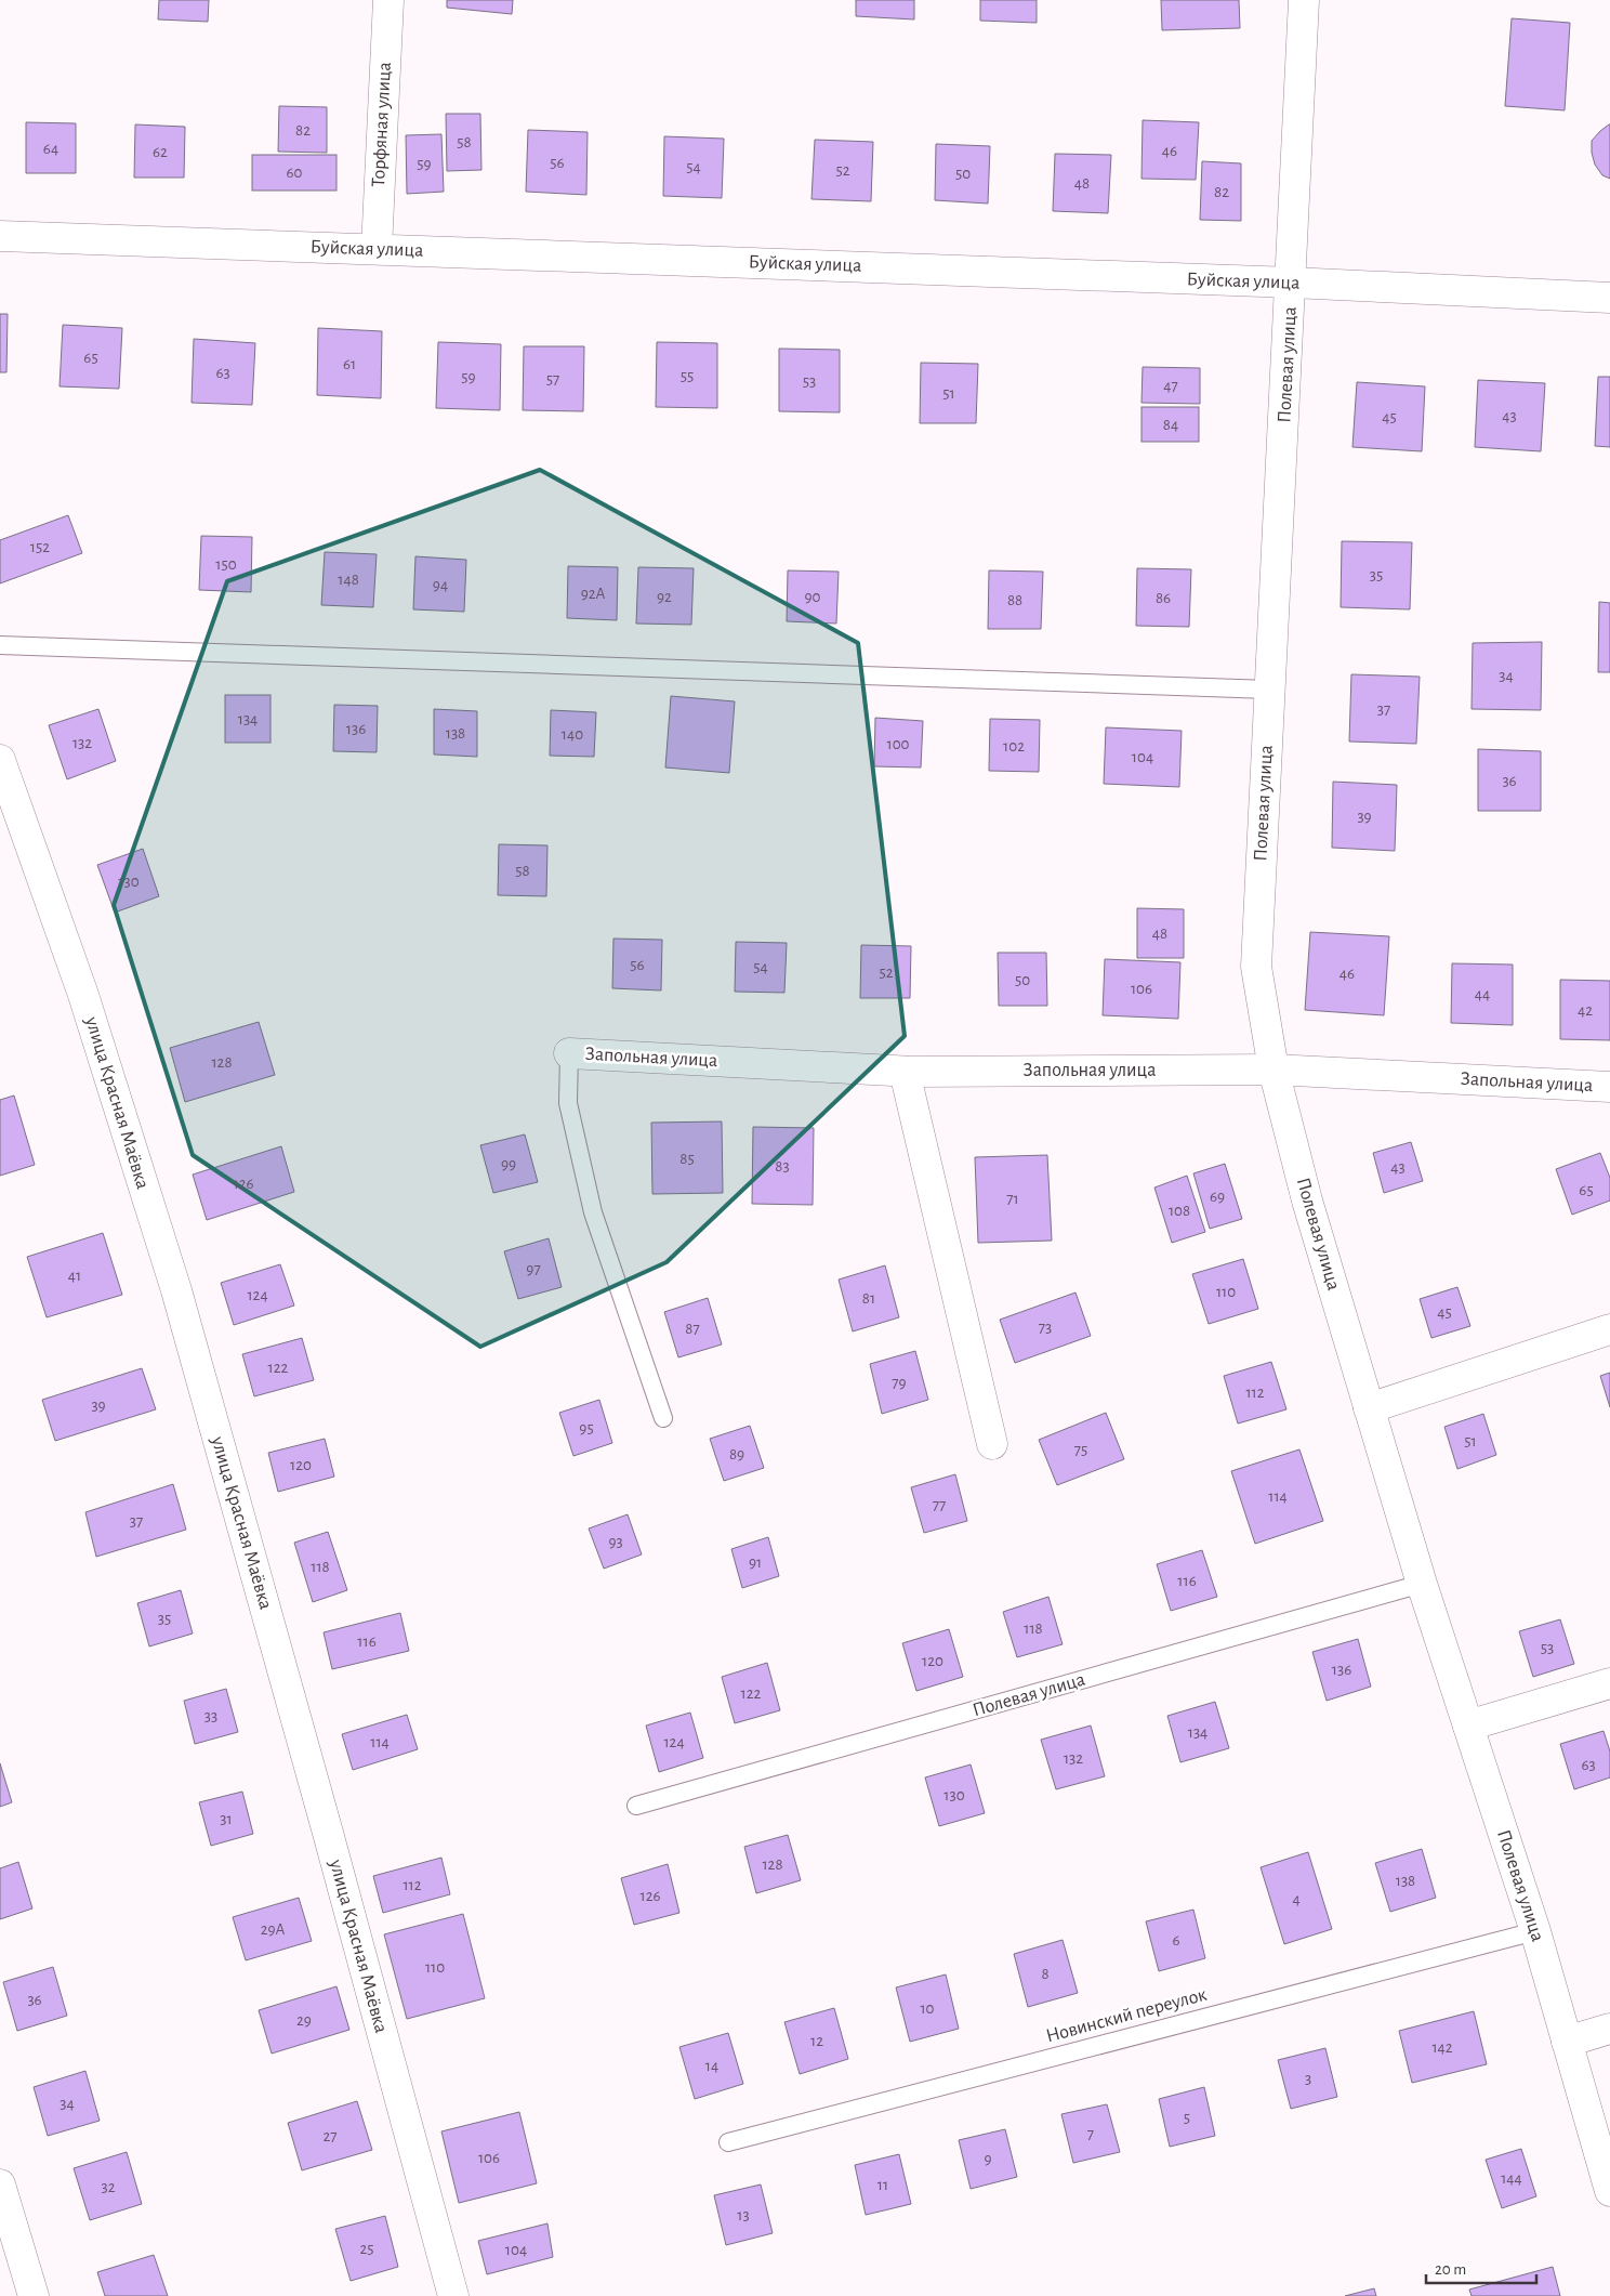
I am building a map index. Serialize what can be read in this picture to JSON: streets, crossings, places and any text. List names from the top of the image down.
{
  "streets": {
    "street": [
      "Торфяная улица",
      "Буйская улица",
      "Полевая улица",
      "Запольная улица",
      "улица Красная Маёвка"
    ],
    "lane": ["Новинский переулок"]
  },
  "crossings": [
    ["Торфяная улица", "Буйская улица"],
    ["Буйская улица", "Полевая улица"],
    ["Полевая улица", "Запольная улица"],
    ["Полевая улица", "Новинский переулок"]
  ],
  "house_numbers": [
    "82",
    "58",
    "64",
    "46",
    "62",
    "56",
    "59",
    "54",
    "52",
    "60",
    "50",
    "48",
    "82",
    "65",
    "61",
    "63",
    "55",
    "59",
    "57",
    "53",
    "47",
    "51",
    "43",
    "45",
    "84",
    "152",
    "150",
    "35",
    "148",
    "94",
    "92А",
    "92",
    "90",
    "86",
    "88",
    "34",
    "37",
    "134",
    "136",
    "138",
    "140",
    "132",
    "100",
    "102",
    "104",
    "36",
    "39",
    "58",
    "130",
    "48",
    "56",
    "54",
    "52",
    "46",
    "50",
    "106",
    "44",
    "42",
    "128",
    "85",
    "99",
    "83",
    "43",
    "126",
    "65",
    "69",
    "71",
    "108",
    "97",
    "41",
    "110",
    "124",
    "81",
    "45",
    "73",
    "87",
    "122",
    "79",
    "112",
    "39",
    "95",
    "51",
    "75",
    "89",
    "120",
    "114",
    "77",
    "37",
    "93",
    "91",
    "118",
    "116",
    "35",
    "118",
    "116",
    "53",
    "120",
    "136",
    "122",
    "33",
    "134",
    "114",
    "124",
    "132",
    "63",
    "130",
    "31",
    "128",
    "138",
    "112",
    "126",
    "4",
    "29А",
    "6",
    "110",
    "8",
    "36",
    "10",
    "29",
    "12",
    "142",
    "14",
    "3",
    "34",
    "5",
    "7",
    "27",
    "106",
    "9",
    "144",
    "11",
    "32",
    "13",
    "25",
    "104"
  ],
  "scale_bar": "20 m"
}
